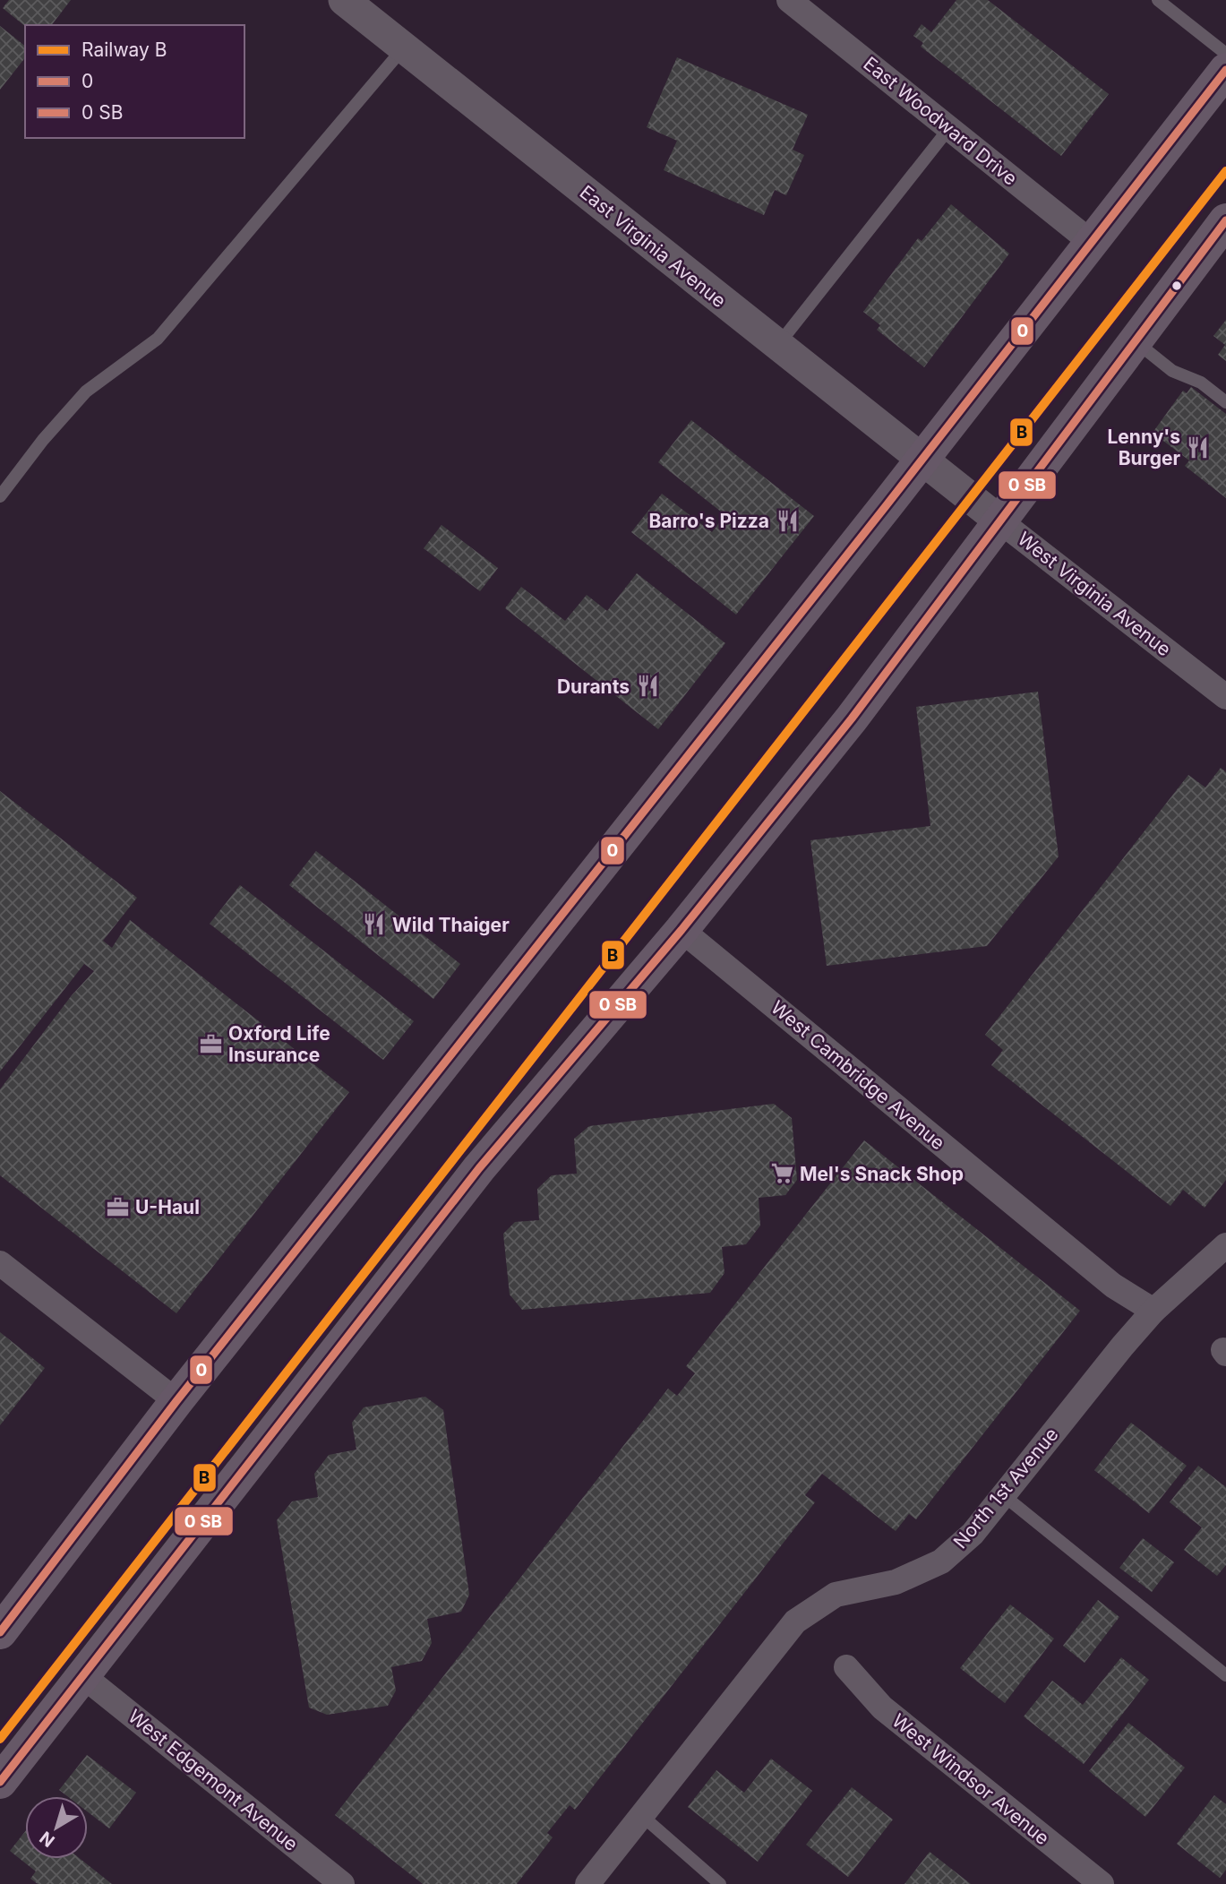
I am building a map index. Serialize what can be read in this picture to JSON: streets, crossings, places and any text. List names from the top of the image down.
{
  "streets": {
    "street": [
      "East Woodward Drive",
      "East Virginia Avenue",
      "West Virginia Avenue",
      "West Cambridge Avenue",
      "North 1st Avenue",
      "West Windsor Avenue",
      "West Edgemont Avenue"
    ]
  },
  "crossings": [
    ["East Virginia Avenue", "West Virginia Avenue"],
    ["West Cambridge Avenue", "North 1st Avenue"]
  ],
  "places": {
    "restaurant": [
      "Lenny's Burger",
      "Barro's Pizza",
      "Durants",
      "Wild Thaiger"
    ],
    "office": ["Oxford Life Insurance", "U-Haul"],
    "supermarket": ["Mel's Snack Shop"]
  },
  "lines": ["transit line 0", "rail line B"],
  "legend": ["Railway B", "0", "0 SB"],
  "north": "bottom left"
}
